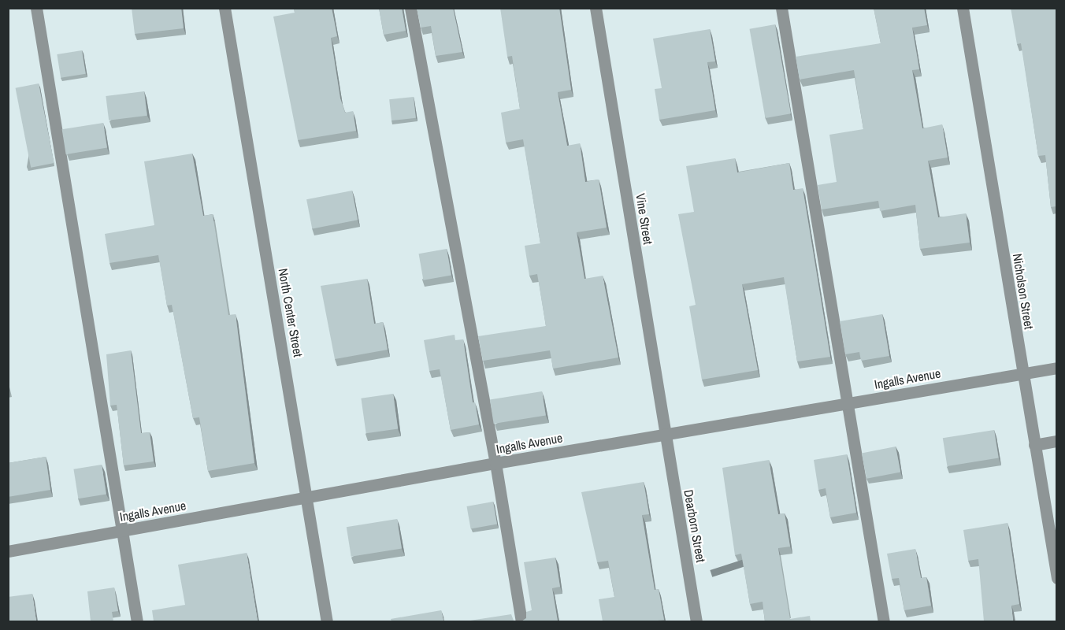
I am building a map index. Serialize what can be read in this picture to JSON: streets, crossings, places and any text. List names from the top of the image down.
{
  "streets": {
    "street": [
      "Vine Street",
      "Nicholson Street",
      "North Center Street",
      "Ingalls Avenue",
      "Dearborn Street"
    ]
  },
  "crossings": [
    ["Vine Street", "Ingalls Avenue"],
    ["Vine Street", "Dearborn Street"],
    ["Nicholson Street", "Ingalls Avenue"],
    ["North Center Street", "Ingalls Avenue"],
    ["Ingalls Avenue", "Dearborn Street"]
  ]
}
